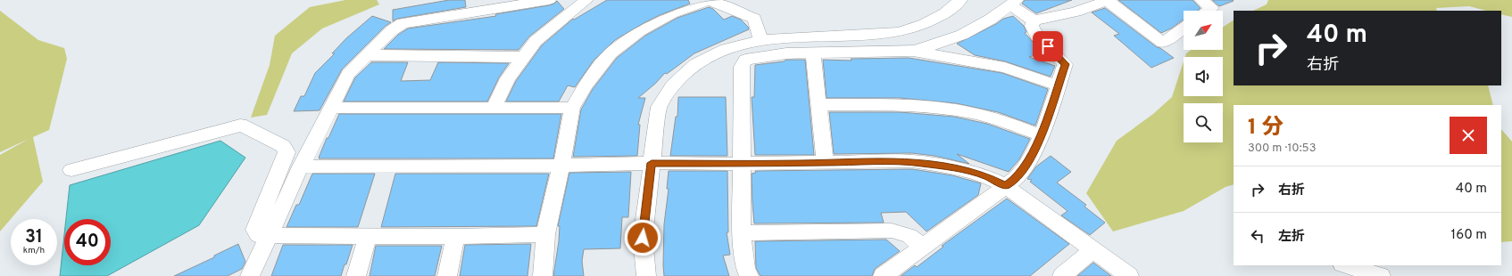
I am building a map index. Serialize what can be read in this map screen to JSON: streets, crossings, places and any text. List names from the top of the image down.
{
  "north": "top right",
  "page": {
    "turn": ["40 m", "右折"],
    "heading": ["1 分", "300 m · 10:53"],
    "list": [
      {
        "name": "右折",
        "value": "40 m"
      },
      {
        "name": "左折",
        "value": "160 m"
      }
    ],
    "speed": "31 km/h",
    "limit": "40"
  }
}
